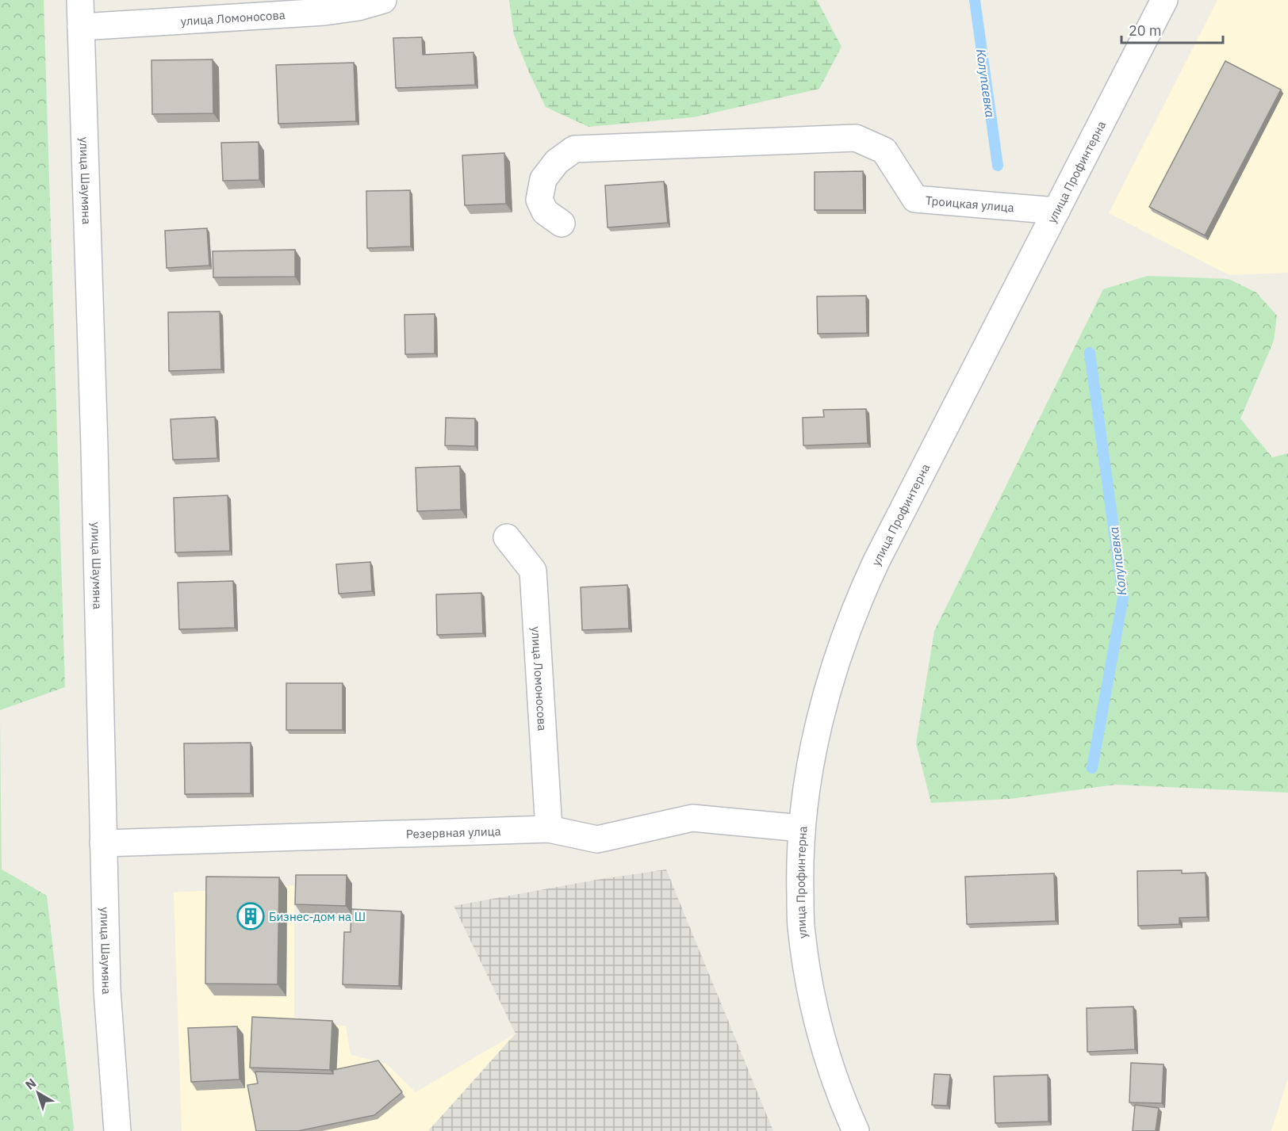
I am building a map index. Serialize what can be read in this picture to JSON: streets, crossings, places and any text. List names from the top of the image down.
{
  "streets": {
    "street": [
      "улица Ломоносова",
      "улица Профинтерна",
      "улица Шаумяна",
      "Троицкая улица",
      "Резервная улица"
    ]
  },
  "crossings": [
    ["улица Ломоносова", "улица Шаумяна"],
    ["улица Ломоносова", "Резервная улица"],
    ["улица Профинтерна", "Троицкая улица"],
    ["улица Профинтерна", "Резервная улица"],
    ["улица Шаумяна", "Резервная улица"]
  ],
  "water": ["Колупаевка"],
  "places": {
    "building": ["Бизнес-дом на Ш"]
  },
  "scale_bar": "20 m",
  "north": "top left"
}
